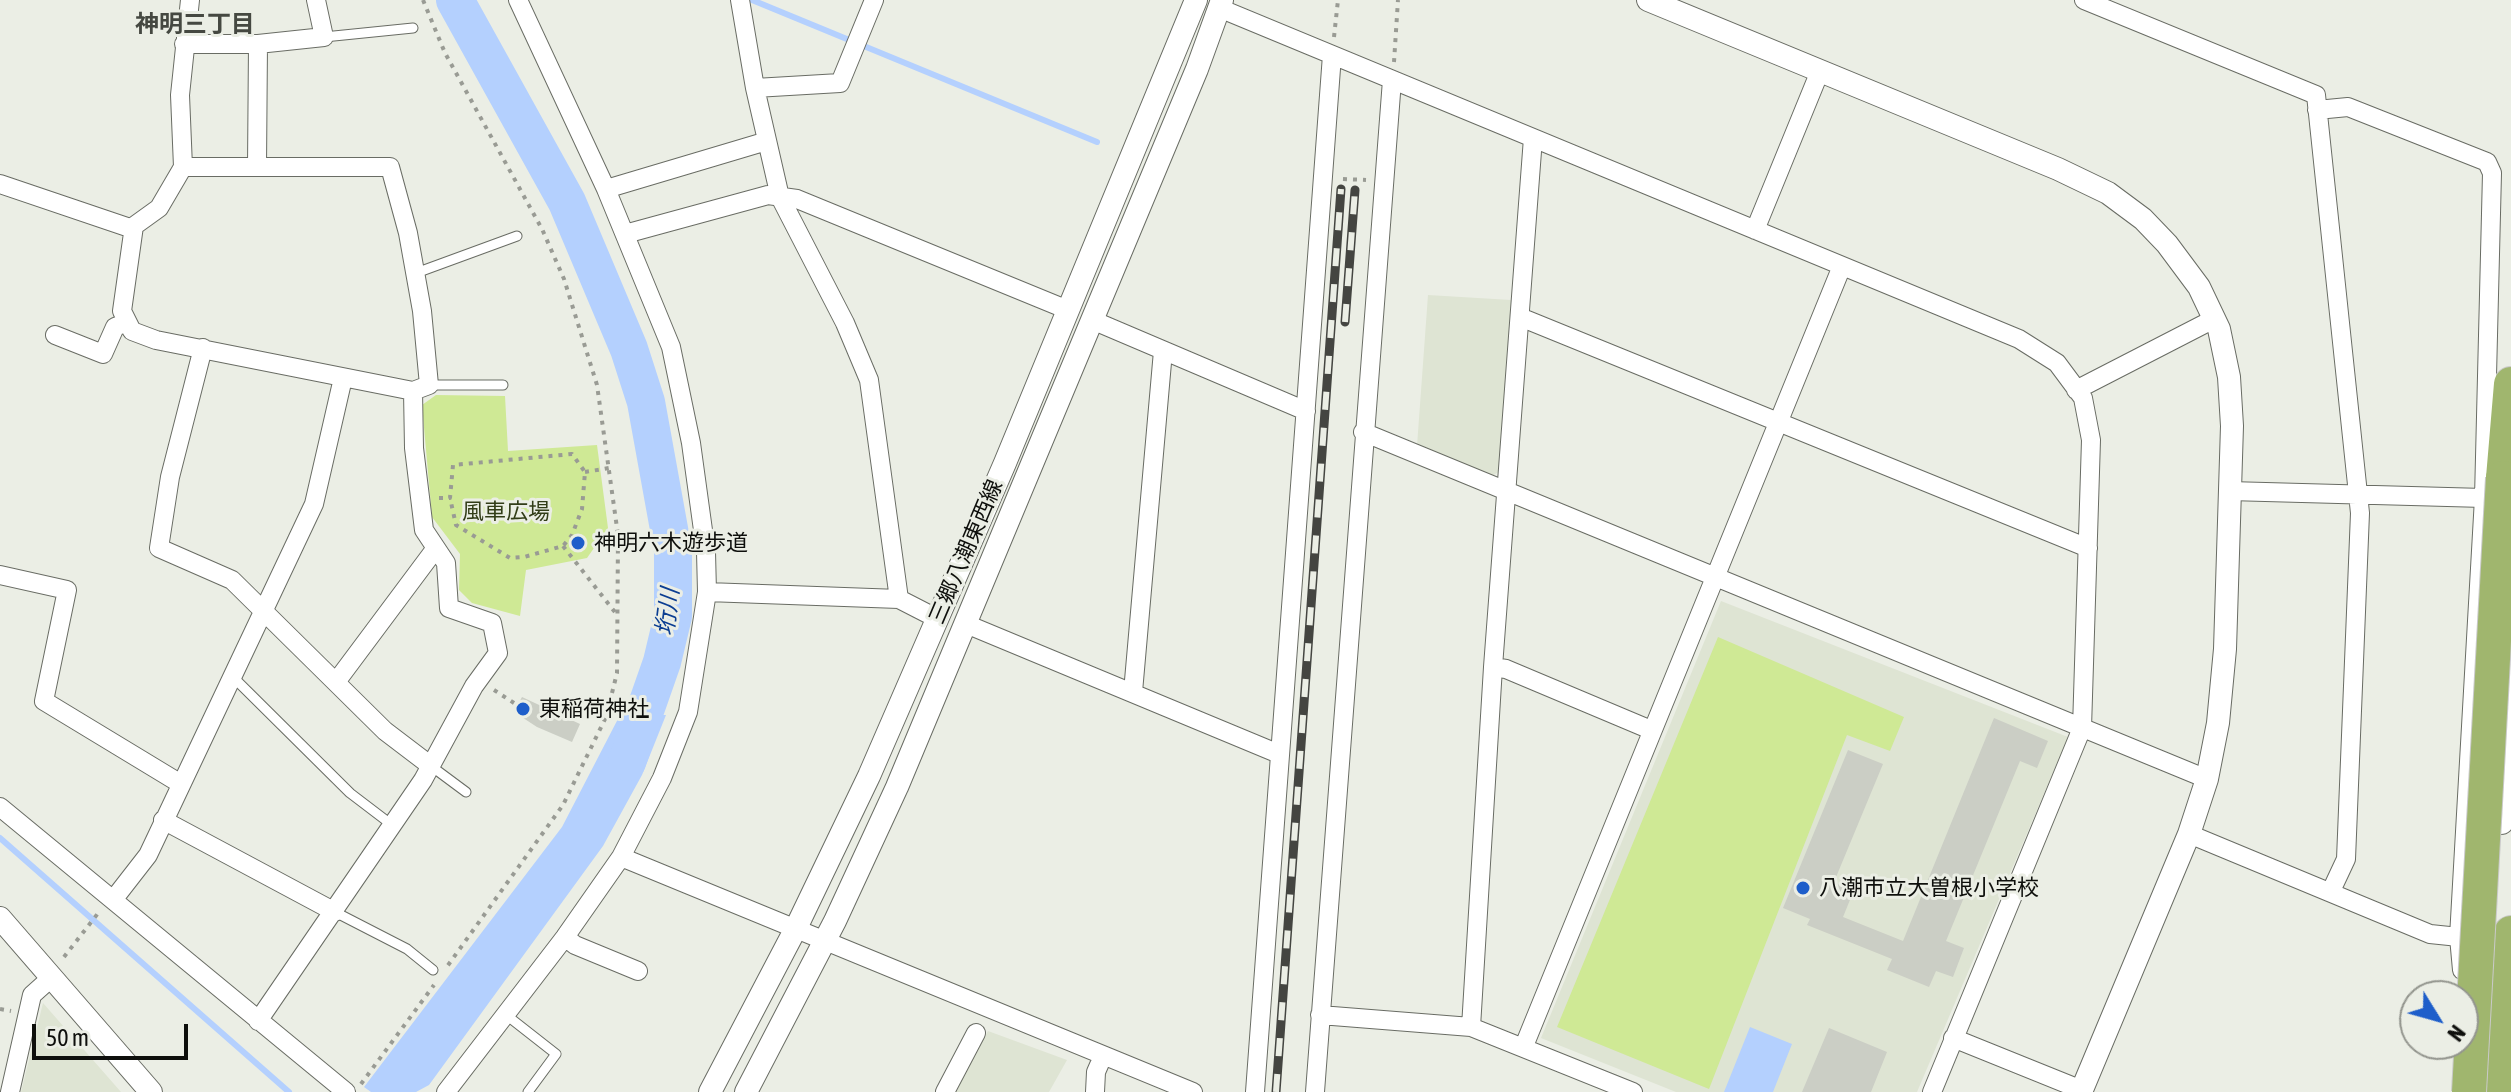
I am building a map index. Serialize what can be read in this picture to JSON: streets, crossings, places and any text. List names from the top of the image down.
{
  "streets": {
    "street": ["三郷八潮東西線"]
  },
  "districts": ["神明三丁目"],
  "water": ["垳川"],
  "parks": ["風車広場"],
  "places": ["神明六木遊歩道", "東稲荷神社", "八潮市立大曽根小学校"],
  "scale_bar": "50 m",
  "north": "bottom right"
}
